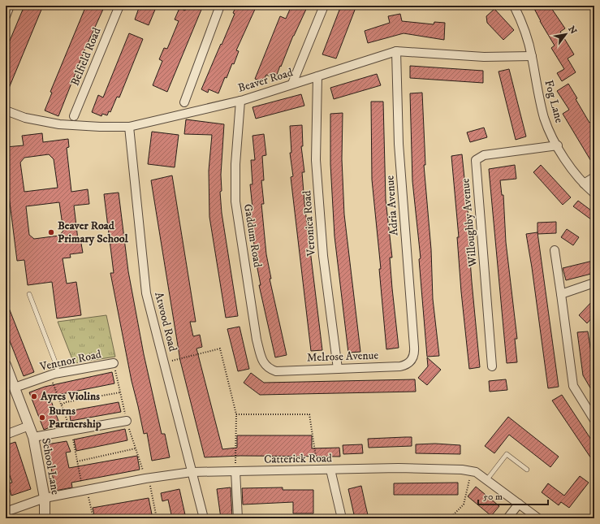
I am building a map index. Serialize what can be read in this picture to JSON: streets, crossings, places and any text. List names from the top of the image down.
{
  "streets": {
    "street": [
      "Belfield Road",
      "Beaver Road",
      "Fog Lane",
      "Adria Avenue",
      "Willoughby Avenue",
      "Veronica Road",
      "Gaddum Road",
      "Atwood Road",
      "Melrose Avenue",
      "Ventnor Road",
      "Catterick Road",
      "School Lane"
    ]
  },
  "crossings": [
    ["Beaver Road", "Fog Lane"],
    ["Beaver Road", "Adria Avenue"],
    ["Beaver Road", "Veronica Road"],
    ["Beaver Road", "Gaddum Road"],
    ["Beaver Road", "Atwood Road"],
    ["Fog Lane", "Willoughby Avenue"],
    ["Adria Avenue", "Melrose Avenue"],
    ["Veronica Road", "Melrose Avenue"],
    ["Gaddum Road", "Melrose Avenue"],
    ["Atwood Road", "Catterick Road"],
    ["Ventnor Road", "School Lane"],
    ["Catterick Road", "School Lane"]
  ],
  "places": ["Beaver Road Primary School", "Ayres Violins", "Burns Partnership"],
  "scale_bar": "50 m",
  "north": "top right"
}
